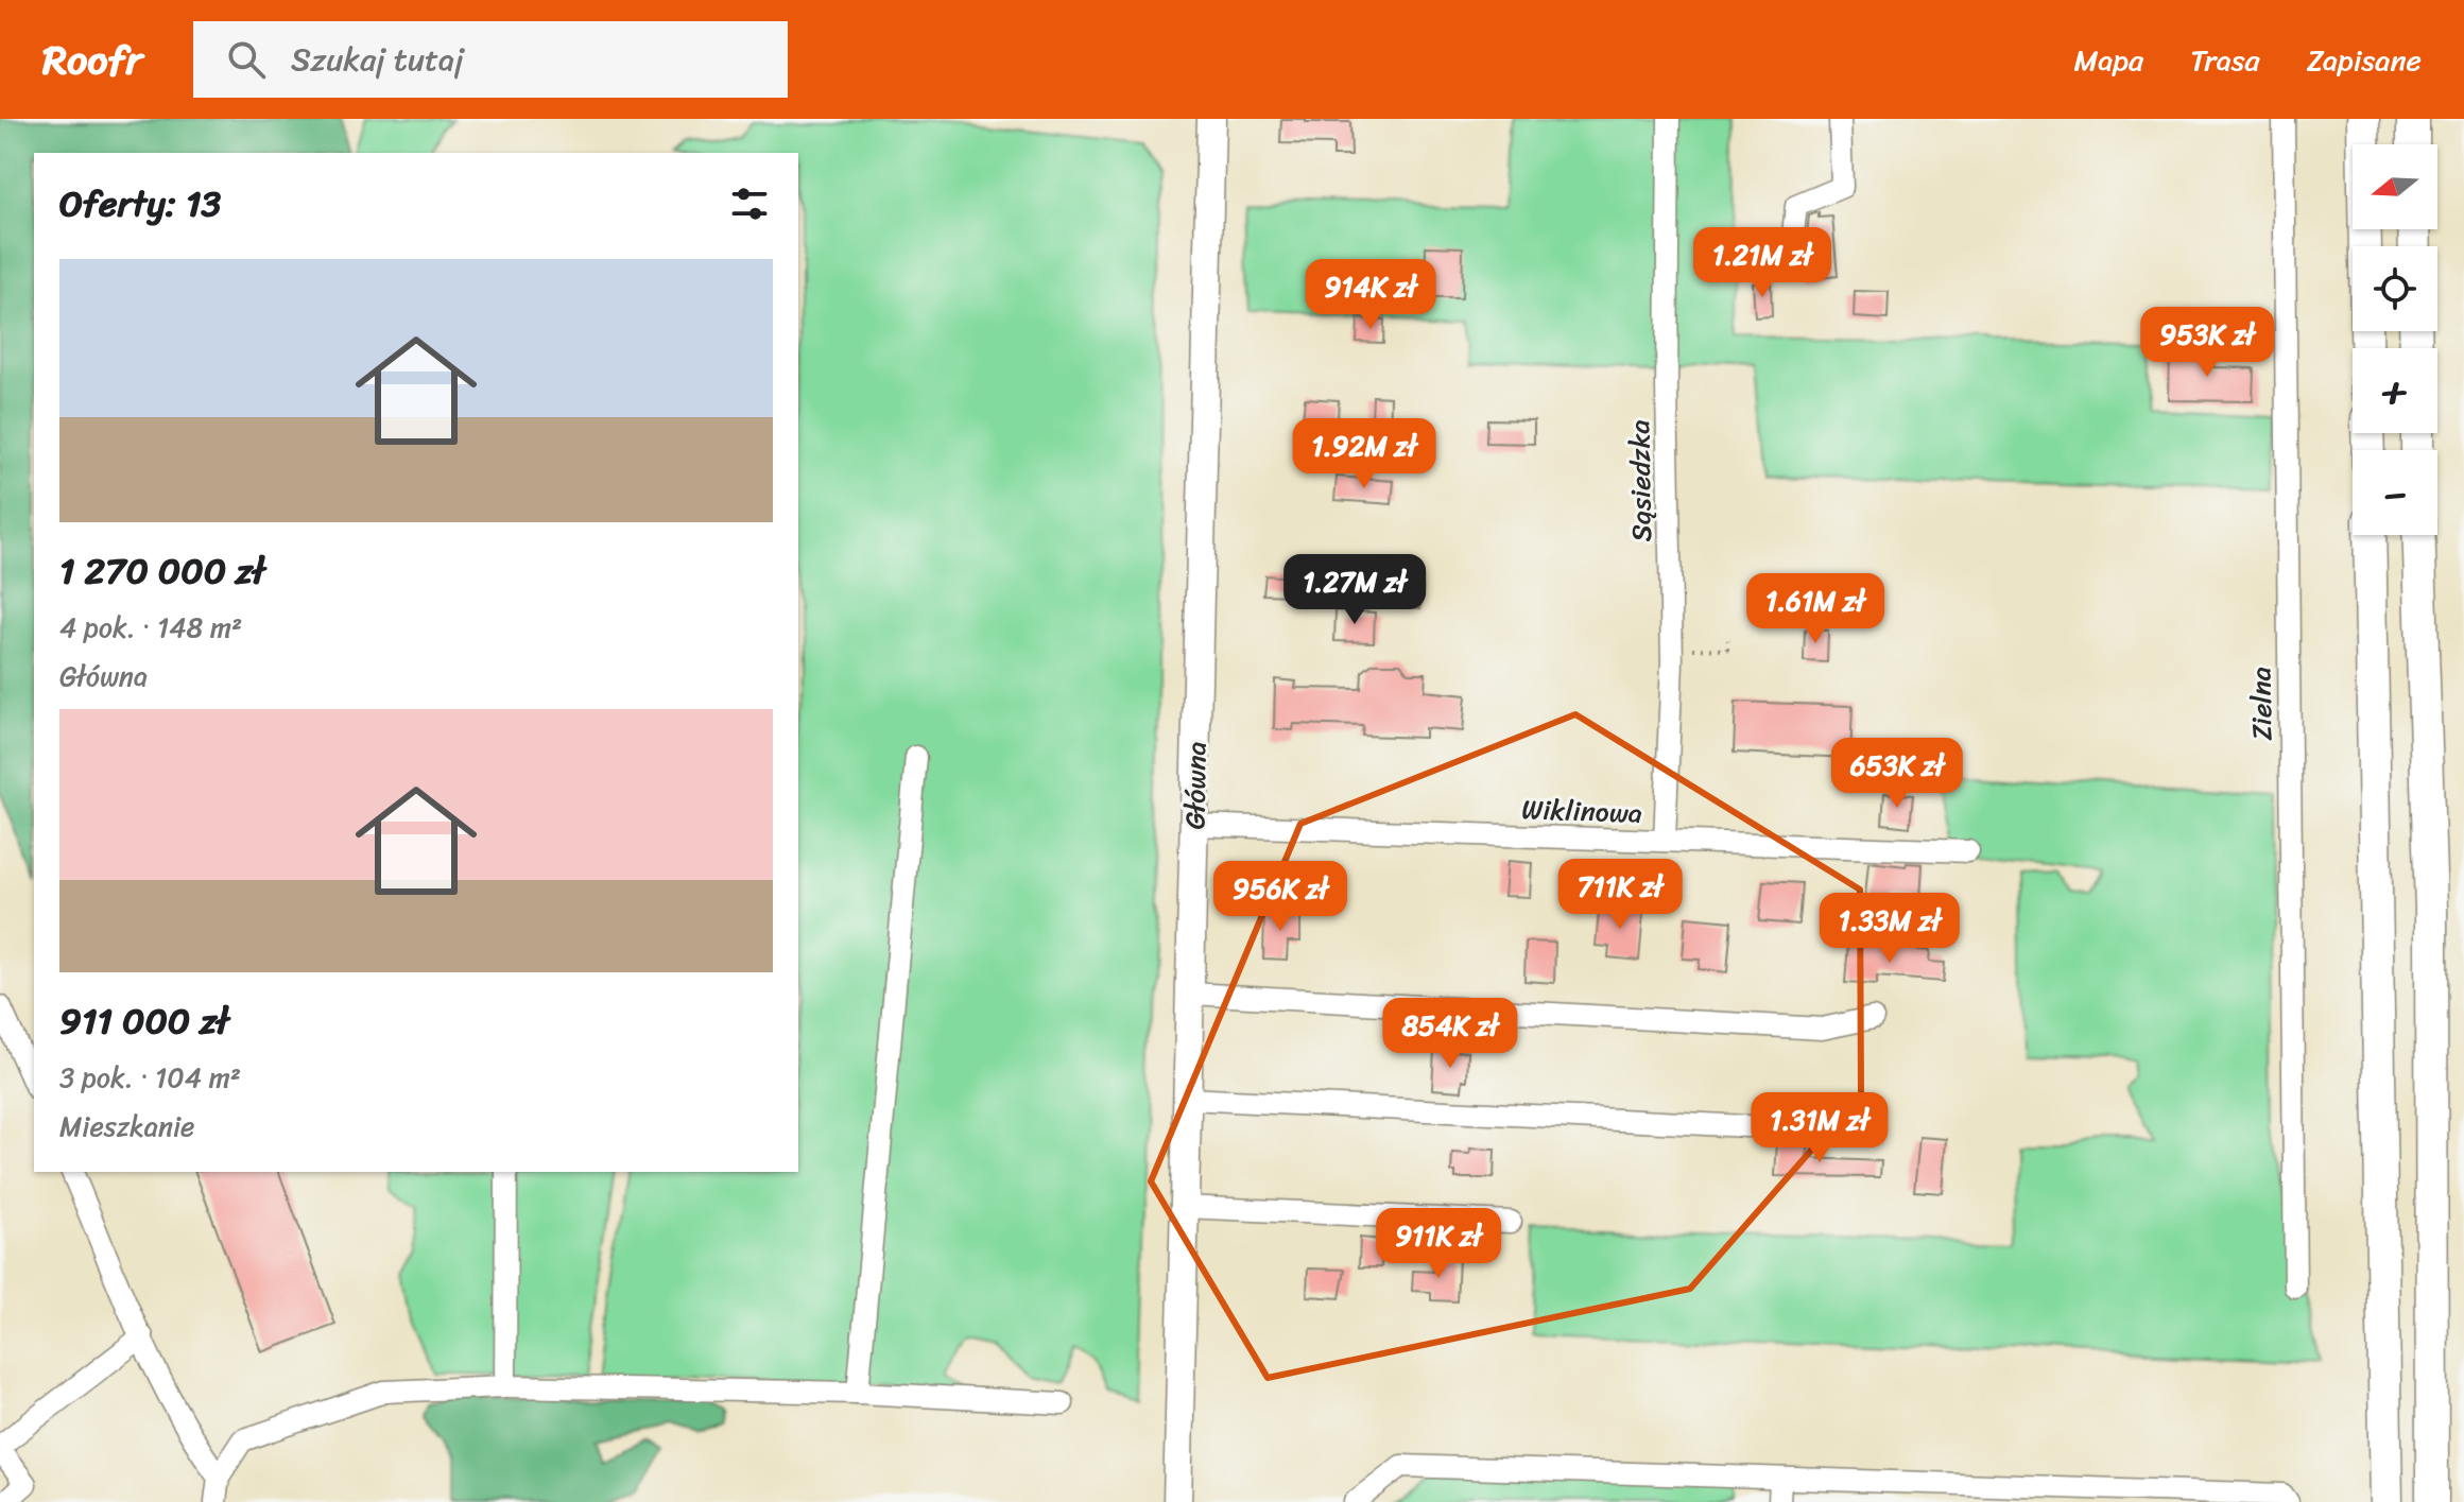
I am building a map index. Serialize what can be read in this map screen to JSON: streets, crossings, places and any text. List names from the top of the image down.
{
  "streets": {
    "main road": ["Główna"],
    "street": ["Sąsiedzka", "Zielna", "Wiklinowa"]
  },
  "crossings": [
    ["Sąsiedzka", "Wiklinowa"],
    ["Główna", "Wiklinowa"]
  ],
  "north": "left",
  "page": {
    "header": "Roofr",
    "search": "Szukaj tutaj",
    "nav": ["Mapa", "Trasa", "Zapisane"],
    "map_buttons": ["+", "−"],
    "heading": "Oferty: 13",
    "price": [
      "1.21M zł",
      "914K zł",
      "953K zł",
      "1.92M zł",
      "1.27M zł",
      "1.61M zł",
      "653K zł",
      "711K zł",
      "956K zł",
      "1.33M zł",
      "854K zł",
      "1.31M zł",
      "911K zł"
    ],
    "list": [
      {
        "name": "1 270 000 zł",
        "note": "4 pok. · 148 m² · Główna"
      },
      {
        "name": "911 000 zł",
        "note": "3 pok. · 104 m² · Mieszkanie"
      }
    ]
  }
}
